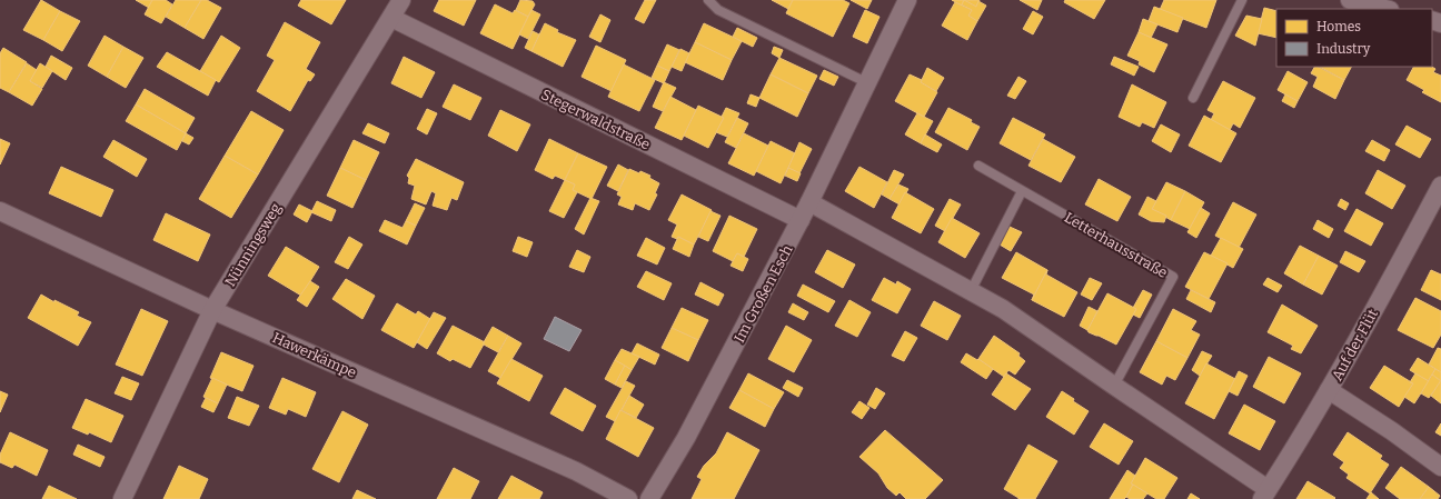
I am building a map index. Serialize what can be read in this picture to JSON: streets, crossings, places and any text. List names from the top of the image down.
{
  "streets": {
    "street": [
      "Stegerwaldstraße",
      "Nünningsweg",
      "Im Großen Esch",
      "Auf der Flüt",
      "Hawerkämpe"
    ],
    "lane": ["Letterhausstraße"]
  },
  "crossings": [
    ["Stegerwaldstraße", "Nünningsweg"],
    ["Stegerwaldstraße", "Im Großen Esch"],
    ["Nünningsweg", "Hawerkämpe"]
  ],
  "legend": ["Homes", "Industry"]
}
